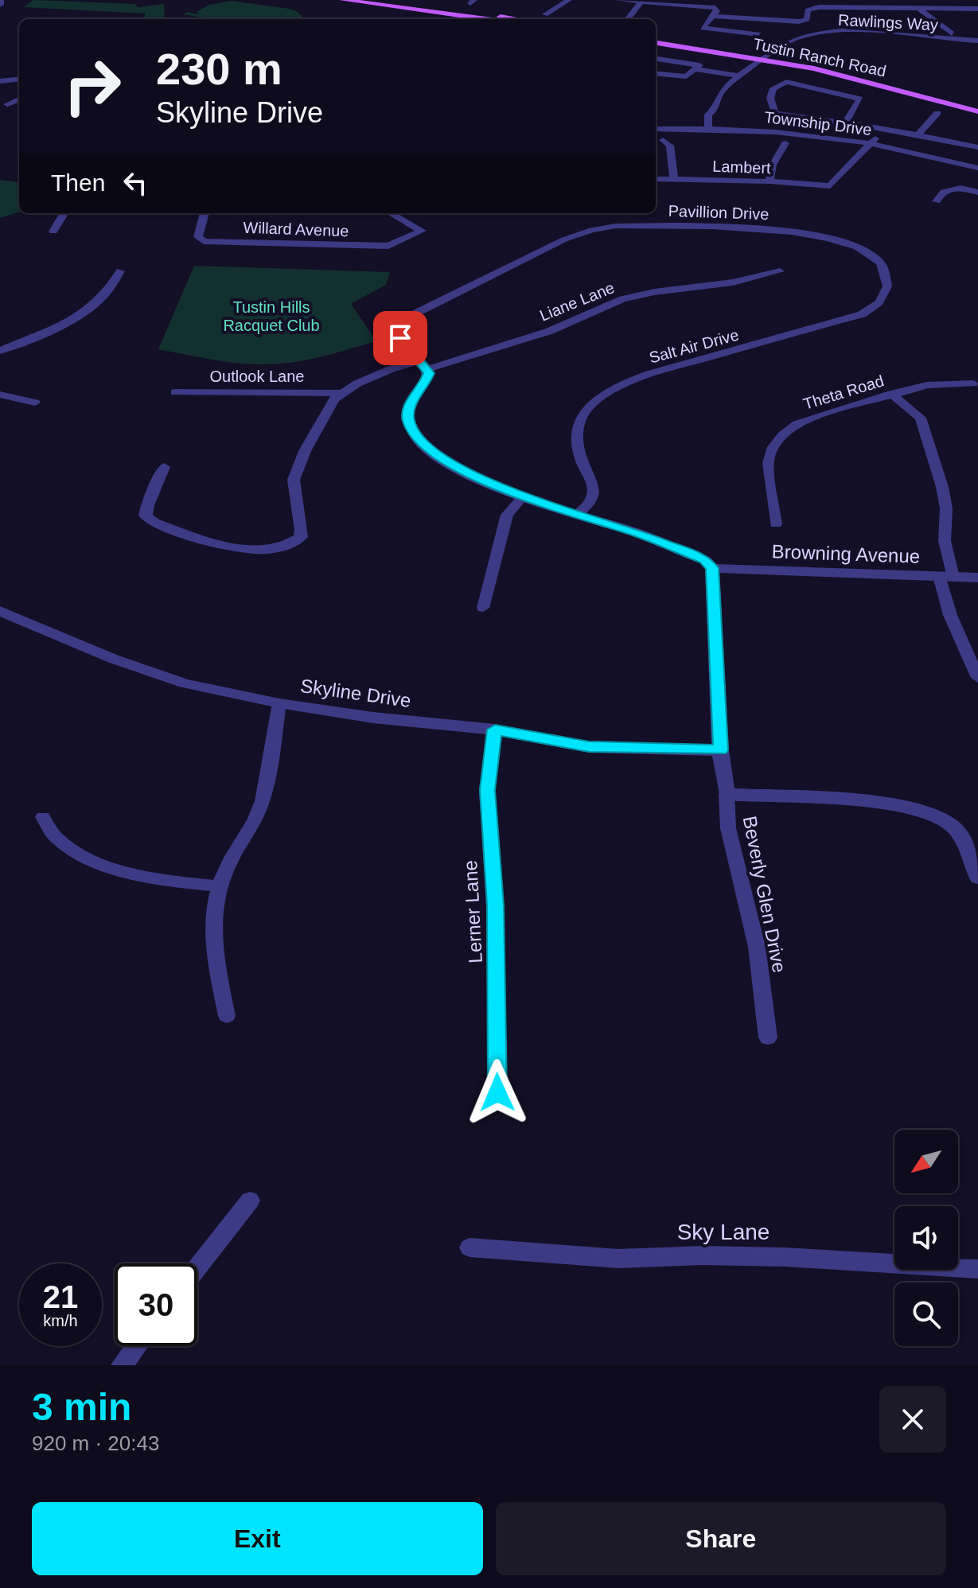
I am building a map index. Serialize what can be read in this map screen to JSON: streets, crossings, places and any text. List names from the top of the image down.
{
  "streets": {
    "main road": ["Tustin Ranch Road"],
    "street": [
      "Rawlings Way",
      "Township Drive",
      "Lambert",
      "Pavillion Drive",
      "Willard Avenue",
      "Liane Lane",
      "Salt Air Drive",
      "Outlook Lane",
      "Theta Road",
      "Browning Avenue",
      "Skyline Drive",
      "Beverly Glen Drive",
      "Lerner Lane",
      "Sky Lane"
    ]
  },
  "crossings": [
    ["Rawlings Way", "Tustin Ranch Road"],
    ["Rawlings Way", "Township Drive"],
    ["Township Drive", "Lambert"],
    ["Pavillion Drive", "Liane Lane"],
    ["Pavillion Drive", "Salt Air Drive"],
    ["Browning Avenue", "Beverly Glen Drive"],
    ["Skyline Drive", "Beverly Glen Drive"],
    ["Skyline Drive", "Lerner Lane"]
  ],
  "parks": ["Tustin Hills Racquet Club"],
  "north": "bottom left",
  "page": {
    "turn": ["230 m", "Skyline Drive"],
    "then": "Then",
    "speed": "21 km/h",
    "limit": "30",
    "heading": ["3 min", "920 m · 20:43"],
    "buttons": ["Exit", "Share"]
  }
}
